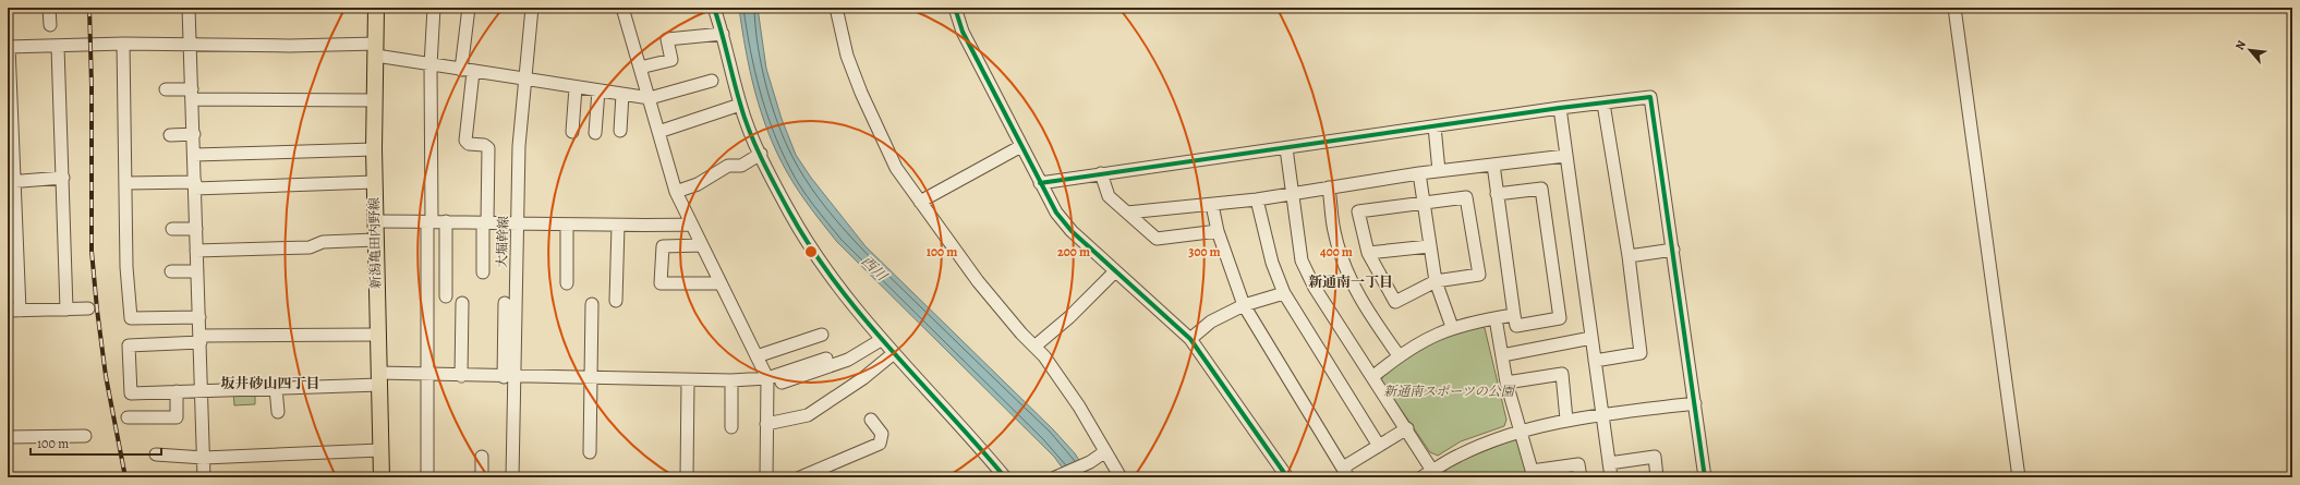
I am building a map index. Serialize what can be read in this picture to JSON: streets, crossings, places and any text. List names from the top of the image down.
{
  "streets": {
    "main road": ["新潟亀田内野線"],
    "street": ["大堀幹線"]
  },
  "districts": ["新通南一丁目", "坂井砂山四丁目"],
  "water": ["西川"],
  "parks": ["新通南スポーツの公園"],
  "scale_bar": "100 m",
  "north": "top left",
  "rings": [
    "100 m",
    "200 m",
    "300 m",
    "400 m"
  ]
}
